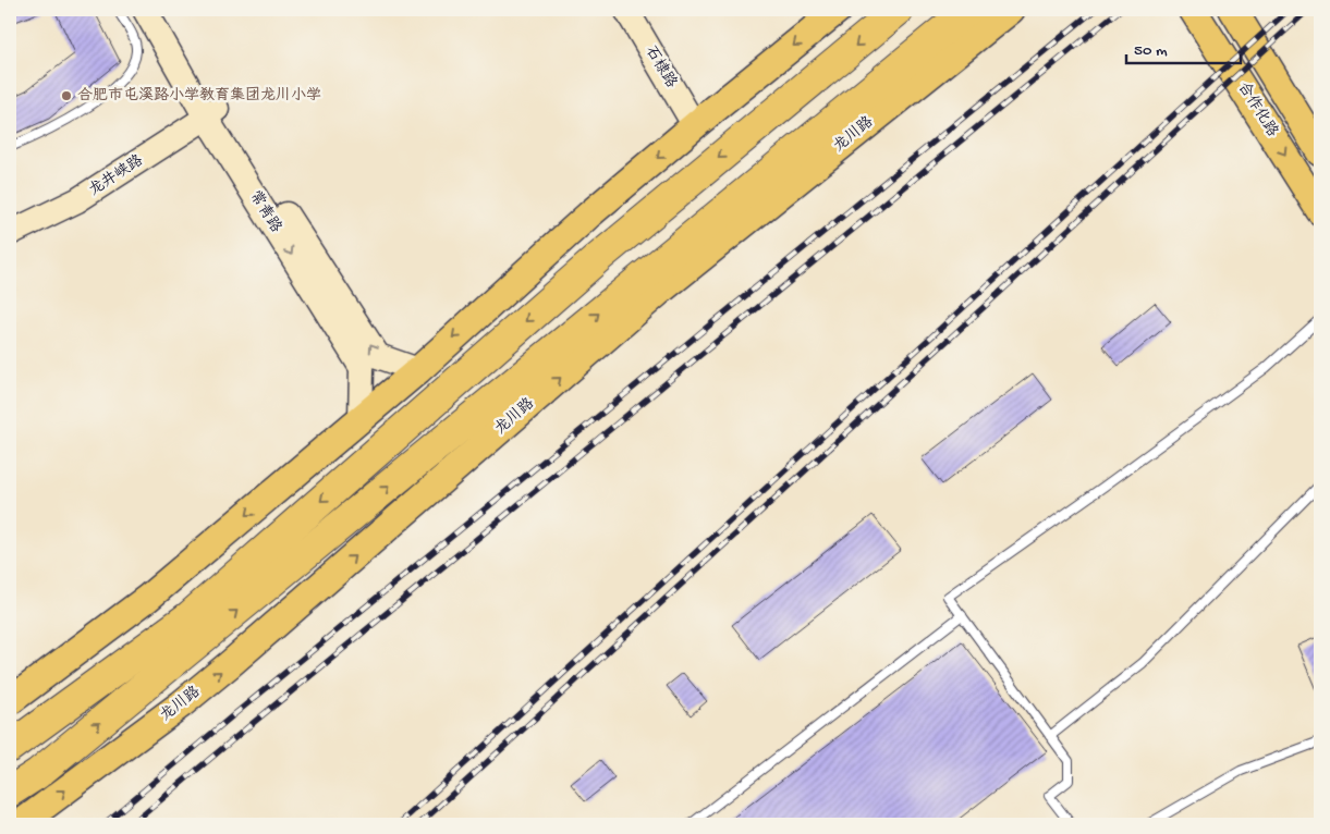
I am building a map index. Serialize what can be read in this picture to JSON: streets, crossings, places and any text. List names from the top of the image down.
{
  "streets": {
    "highway": ["龙川路"],
    "main road": ["合作化路"],
    "street": ["石棣路", "龙井峡路", "常青路"]
  },
  "crossings": [
    ["龙井峡路", "常青路"]
  ],
  "places": ["合肥市屯溪路小学教育集团龙川小学"],
  "scale_bar": "50 m"
}
